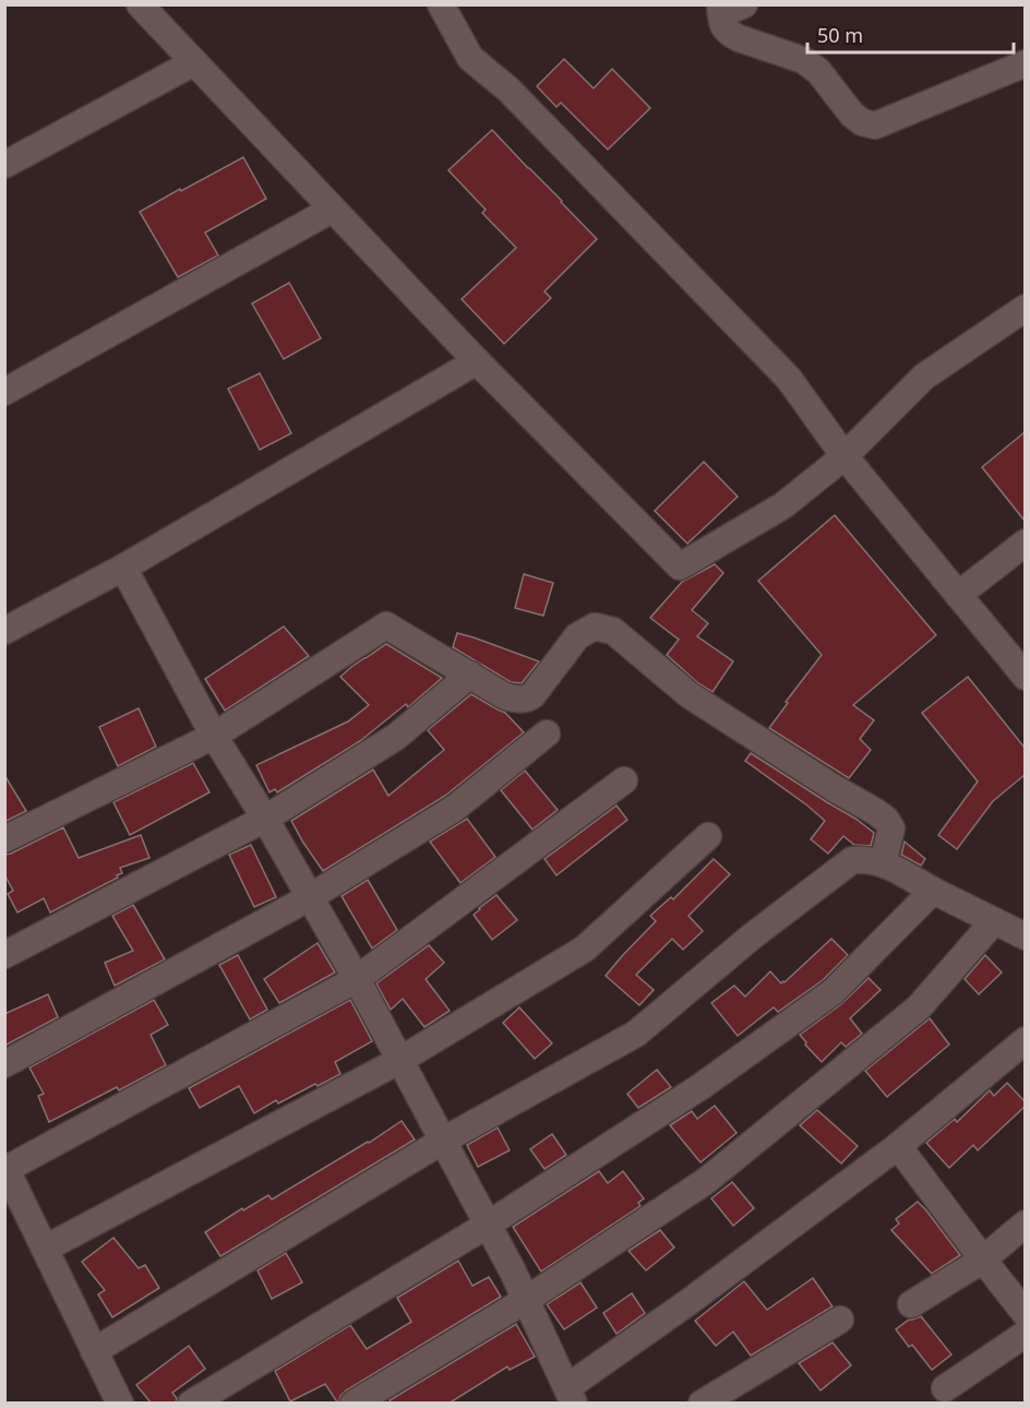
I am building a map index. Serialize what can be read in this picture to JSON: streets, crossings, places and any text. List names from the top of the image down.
{
  "scale_bar": "50 m"
}
